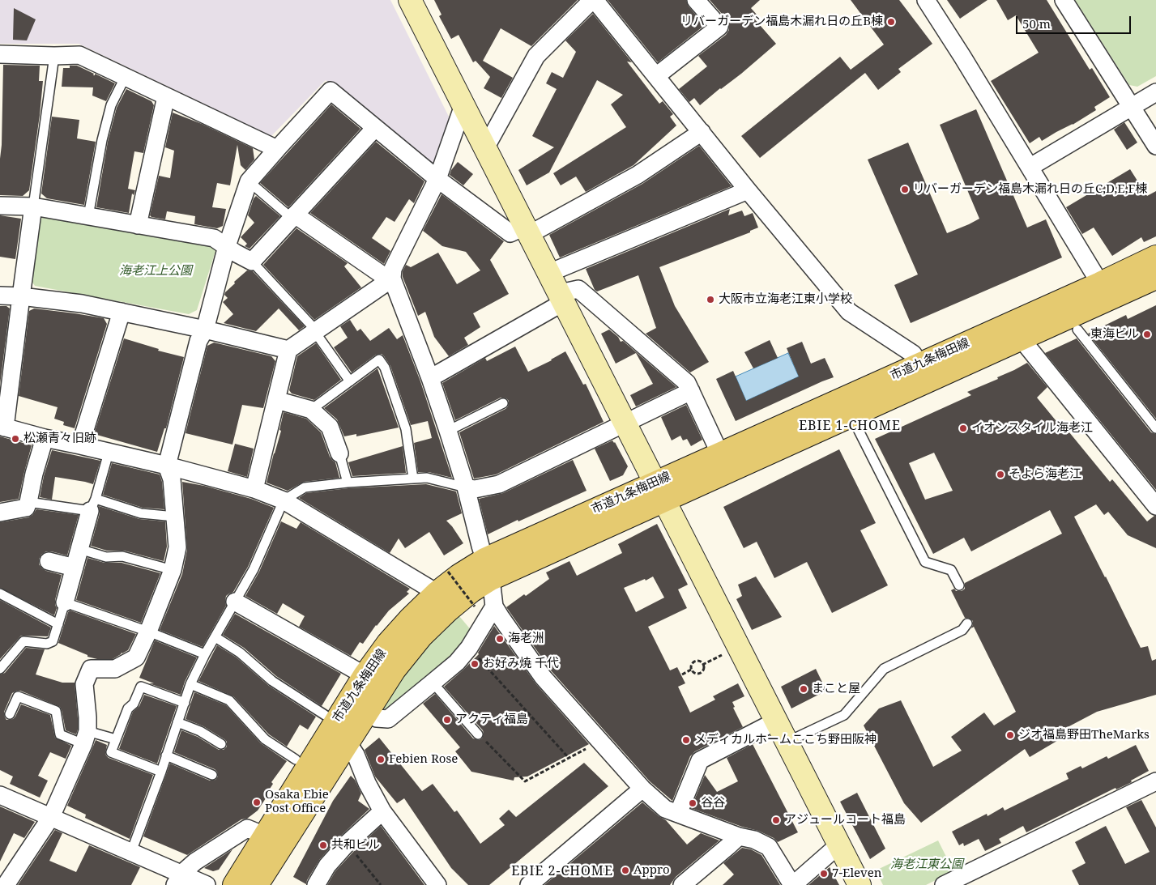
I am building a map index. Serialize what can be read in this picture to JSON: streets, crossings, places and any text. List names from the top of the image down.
{
  "streets": {
    "main road": ["市道九条梅田線"]
  },
  "districts": ["EBIE 1-CHOME", "EBIE 2-CHOME"],
  "parks": ["海老江上公園", "海老江東公園"],
  "places": [
    "リバーガーデン福島木漏れ日の丘B棟",
    "リバーガーデン福島木漏れ日の丘C,D,E,F棟",
    "大阪市立海老江東小学校",
    "東海ビル",
    "イオンスタイル海老江",
    "松瀬青々旧跡",
    "そよら海老江",
    "海老洲",
    "お好み焼 千代",
    "まこと屋",
    "アクティ福島",
    "ジオ福島野田TheMarks",
    "メディカルホームここち野田阪神",
    "Febien Rose",
    "Osaka Ebie Post Office",
    "谷谷",
    "アジュールコート福島",
    "共和ビル",
    "Appro",
    "7-Eleven"
  ],
  "scale_bar": "50 m"
}
